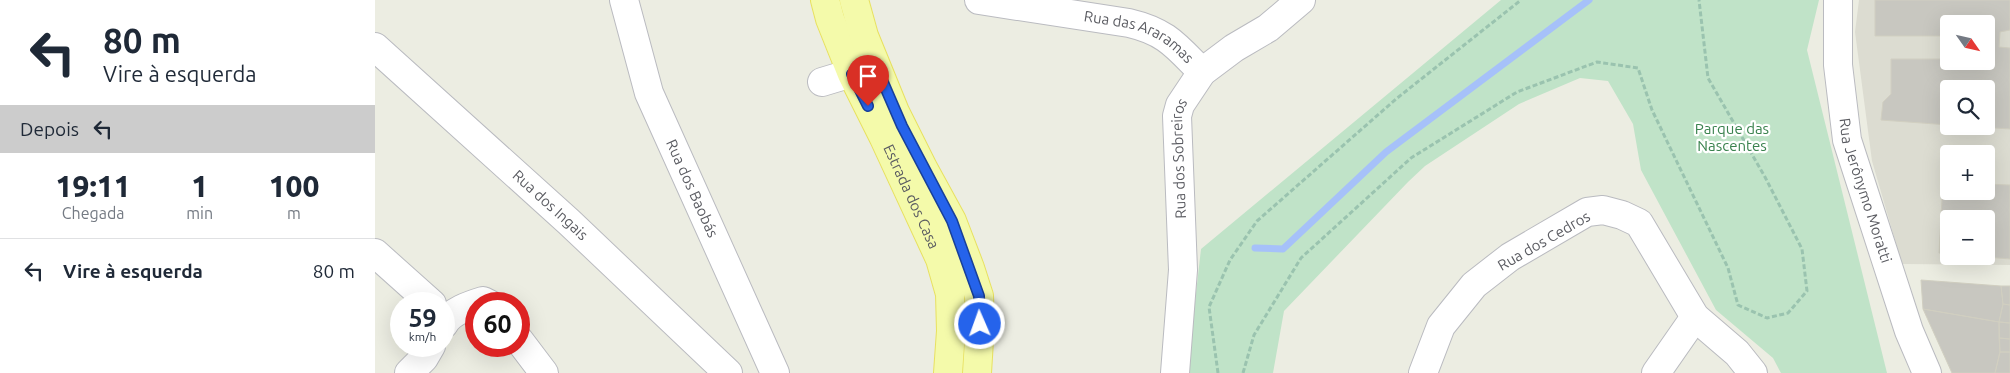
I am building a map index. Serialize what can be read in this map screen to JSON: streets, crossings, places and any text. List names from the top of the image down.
{
  "streets": {
    "main road": ["Estrada dos Casa"],
    "street": [
      "Rua das Araramas",
      "Rua dos Sobreiros",
      "Rua dos Baobás",
      "Rua Jerônymo Moratti",
      "Rua dos Ingais",
      "Rua dos Cedros"
    ]
  },
  "crossings": [
    ["Rua das Araramas", "Rua dos Sobreiros"],
    ["Rua dos Baobás", "Rua dos Ingais"]
  ],
  "parks": ["Parque das Nascentes"],
  "north": "bottom right",
  "page": {
    "turn": ["80 m", "Vire à esquerda"],
    "map_buttons": ["+", "−"],
    "then": "Depois",
    "eta": [
      "19:11",
      "Chegada",
      "1",
      "min",
      "100",
      "m"
    ],
    "list": [
      {
        "name": "Vire à esquerda",
        "value": "80 m"
      }
    ],
    "speed": "59 km/h",
    "limit": "60"
  }
}
